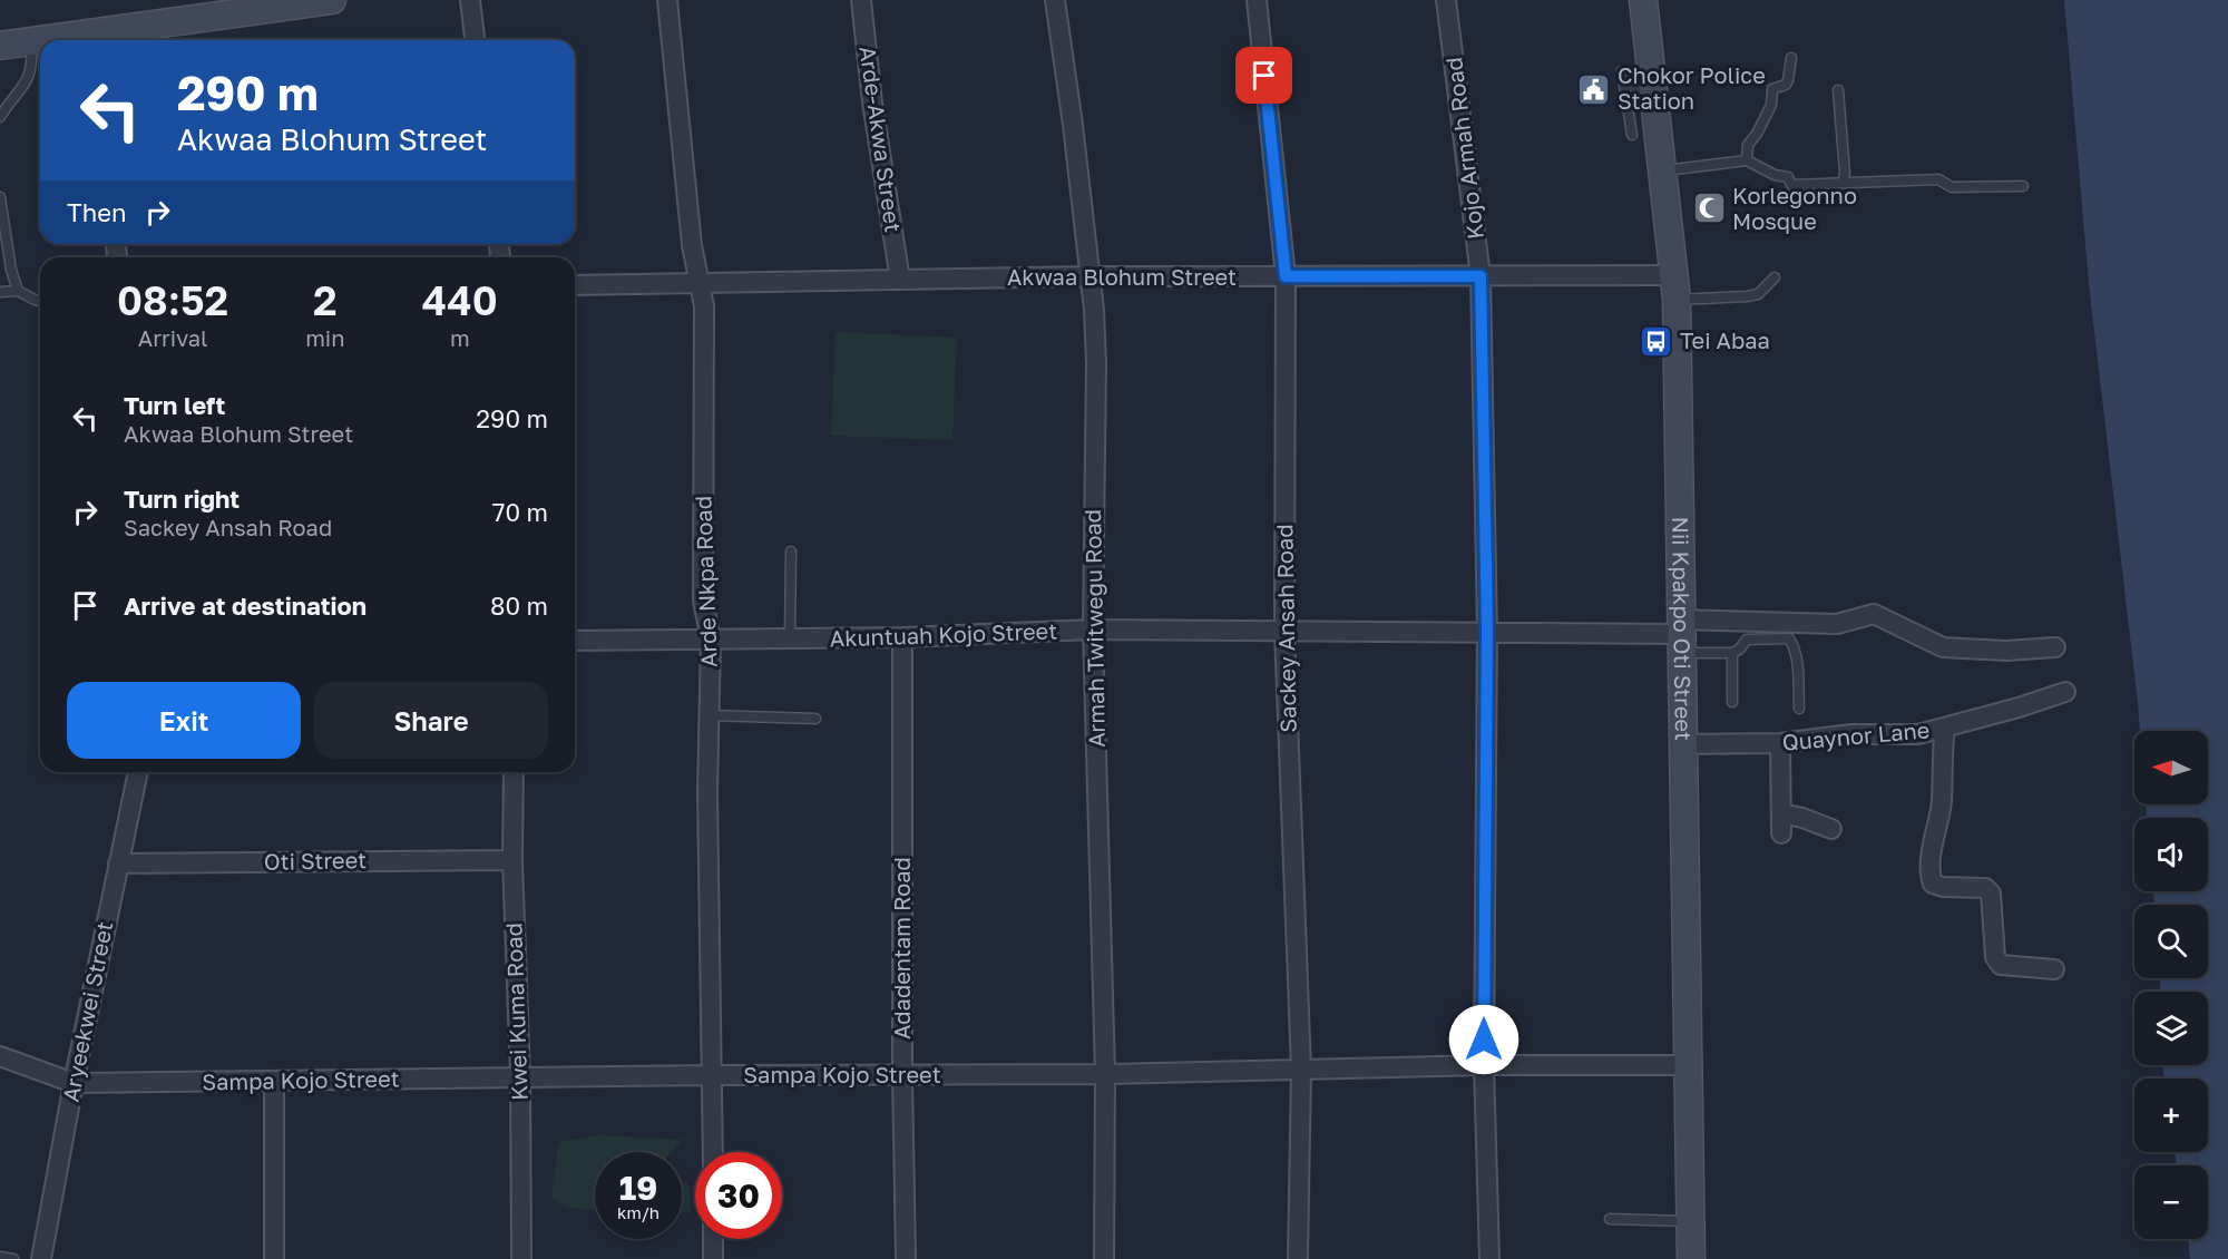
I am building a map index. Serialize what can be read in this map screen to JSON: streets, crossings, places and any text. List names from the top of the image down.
{
  "streets": {
    "street": [
      "Arde-Akwa Street",
      "Kojo Armah Road",
      "Akwaa Blohum Street",
      "Arde Nkpa Road",
      "Armah Twitwegu Road",
      "Sackey Ansah Road",
      "Nii Kpakpo Oti Street",
      "Akuntuah Kojo Street",
      "Quaynor Lane",
      "Oti Street",
      "Adadentam Road",
      "Aryeekwei Street",
      "Kwei Kuma Road",
      "Sampa Kojo Street"
    ]
  },
  "crossings": [
    ["Arde-Akwa Street", "Akwaa Blohum Street"],
    ["Kojo Armah Road", "Akwaa Blohum Street"],
    ["Kojo Armah Road", "Akuntuah Kojo Street"],
    ["Kojo Armah Road", "Sampa Kojo Street"],
    ["Akwaa Blohum Street", "Arde Nkpa Road"],
    ["Akwaa Blohum Street", "Armah Twitwegu Road"],
    ["Akwaa Blohum Street", "Sackey Ansah Road"],
    ["Akwaa Blohum Street", "Nii Kpakpo Oti Street"],
    ["Arde Nkpa Road", "Akuntuah Kojo Street"],
    ["Arde Nkpa Road", "Sampa Kojo Street"],
    ["Armah Twitwegu Road", "Akuntuah Kojo Street"],
    ["Armah Twitwegu Road", "Sampa Kojo Street"],
    ["Sackey Ansah Road", "Akuntuah Kojo Street"],
    ["Sackey Ansah Road", "Sampa Kojo Street"],
    ["Nii Kpakpo Oti Street", "Akuntuah Kojo Street"],
    ["Nii Kpakpo Oti Street", "Quaynor Lane"],
    ["Nii Kpakpo Oti Street", "Sampa Kojo Street"],
    ["Akuntuah Kojo Street", "Adadentam Road"],
    ["Oti Street", "Aryeekwei Street"],
    ["Oti Street", "Kwei Kuma Road"],
    ["Adadentam Road", "Sampa Kojo Street"],
    ["Aryeekwei Street", "Sampa Kojo Street"],
    ["Kwei Kuma Road", "Sampa Kojo Street"]
  ],
  "places": {
    "public building": ["Chokor Police Station"],
    "mosque": ["Korlegonno Mosque"],
    "bus stop": ["Tei Abaa"]
  },
  "north": "left",
  "page": {
    "turn": ["290 m", "Akwaa Blohum Street"],
    "then": "Then",
    "eta": [
      "08:52",
      "Arrival",
      "2",
      "min",
      "440",
      "m"
    ],
    "list": [
      {
        "name": "Turn left",
        "note": "Akwaa Blohum Street",
        "value": "290 m"
      },
      {
        "name": "Turn right",
        "note": "Sackey Ansah Road",
        "value": "70 m"
      },
      {
        "name": "Arrive at destination",
        "value": "80 m"
      }
    ],
    "buttons": ["Exit", "Share"],
    "map_buttons": ["+", "−"],
    "speed": "19 km/h",
    "limit": "30"
  }
}
